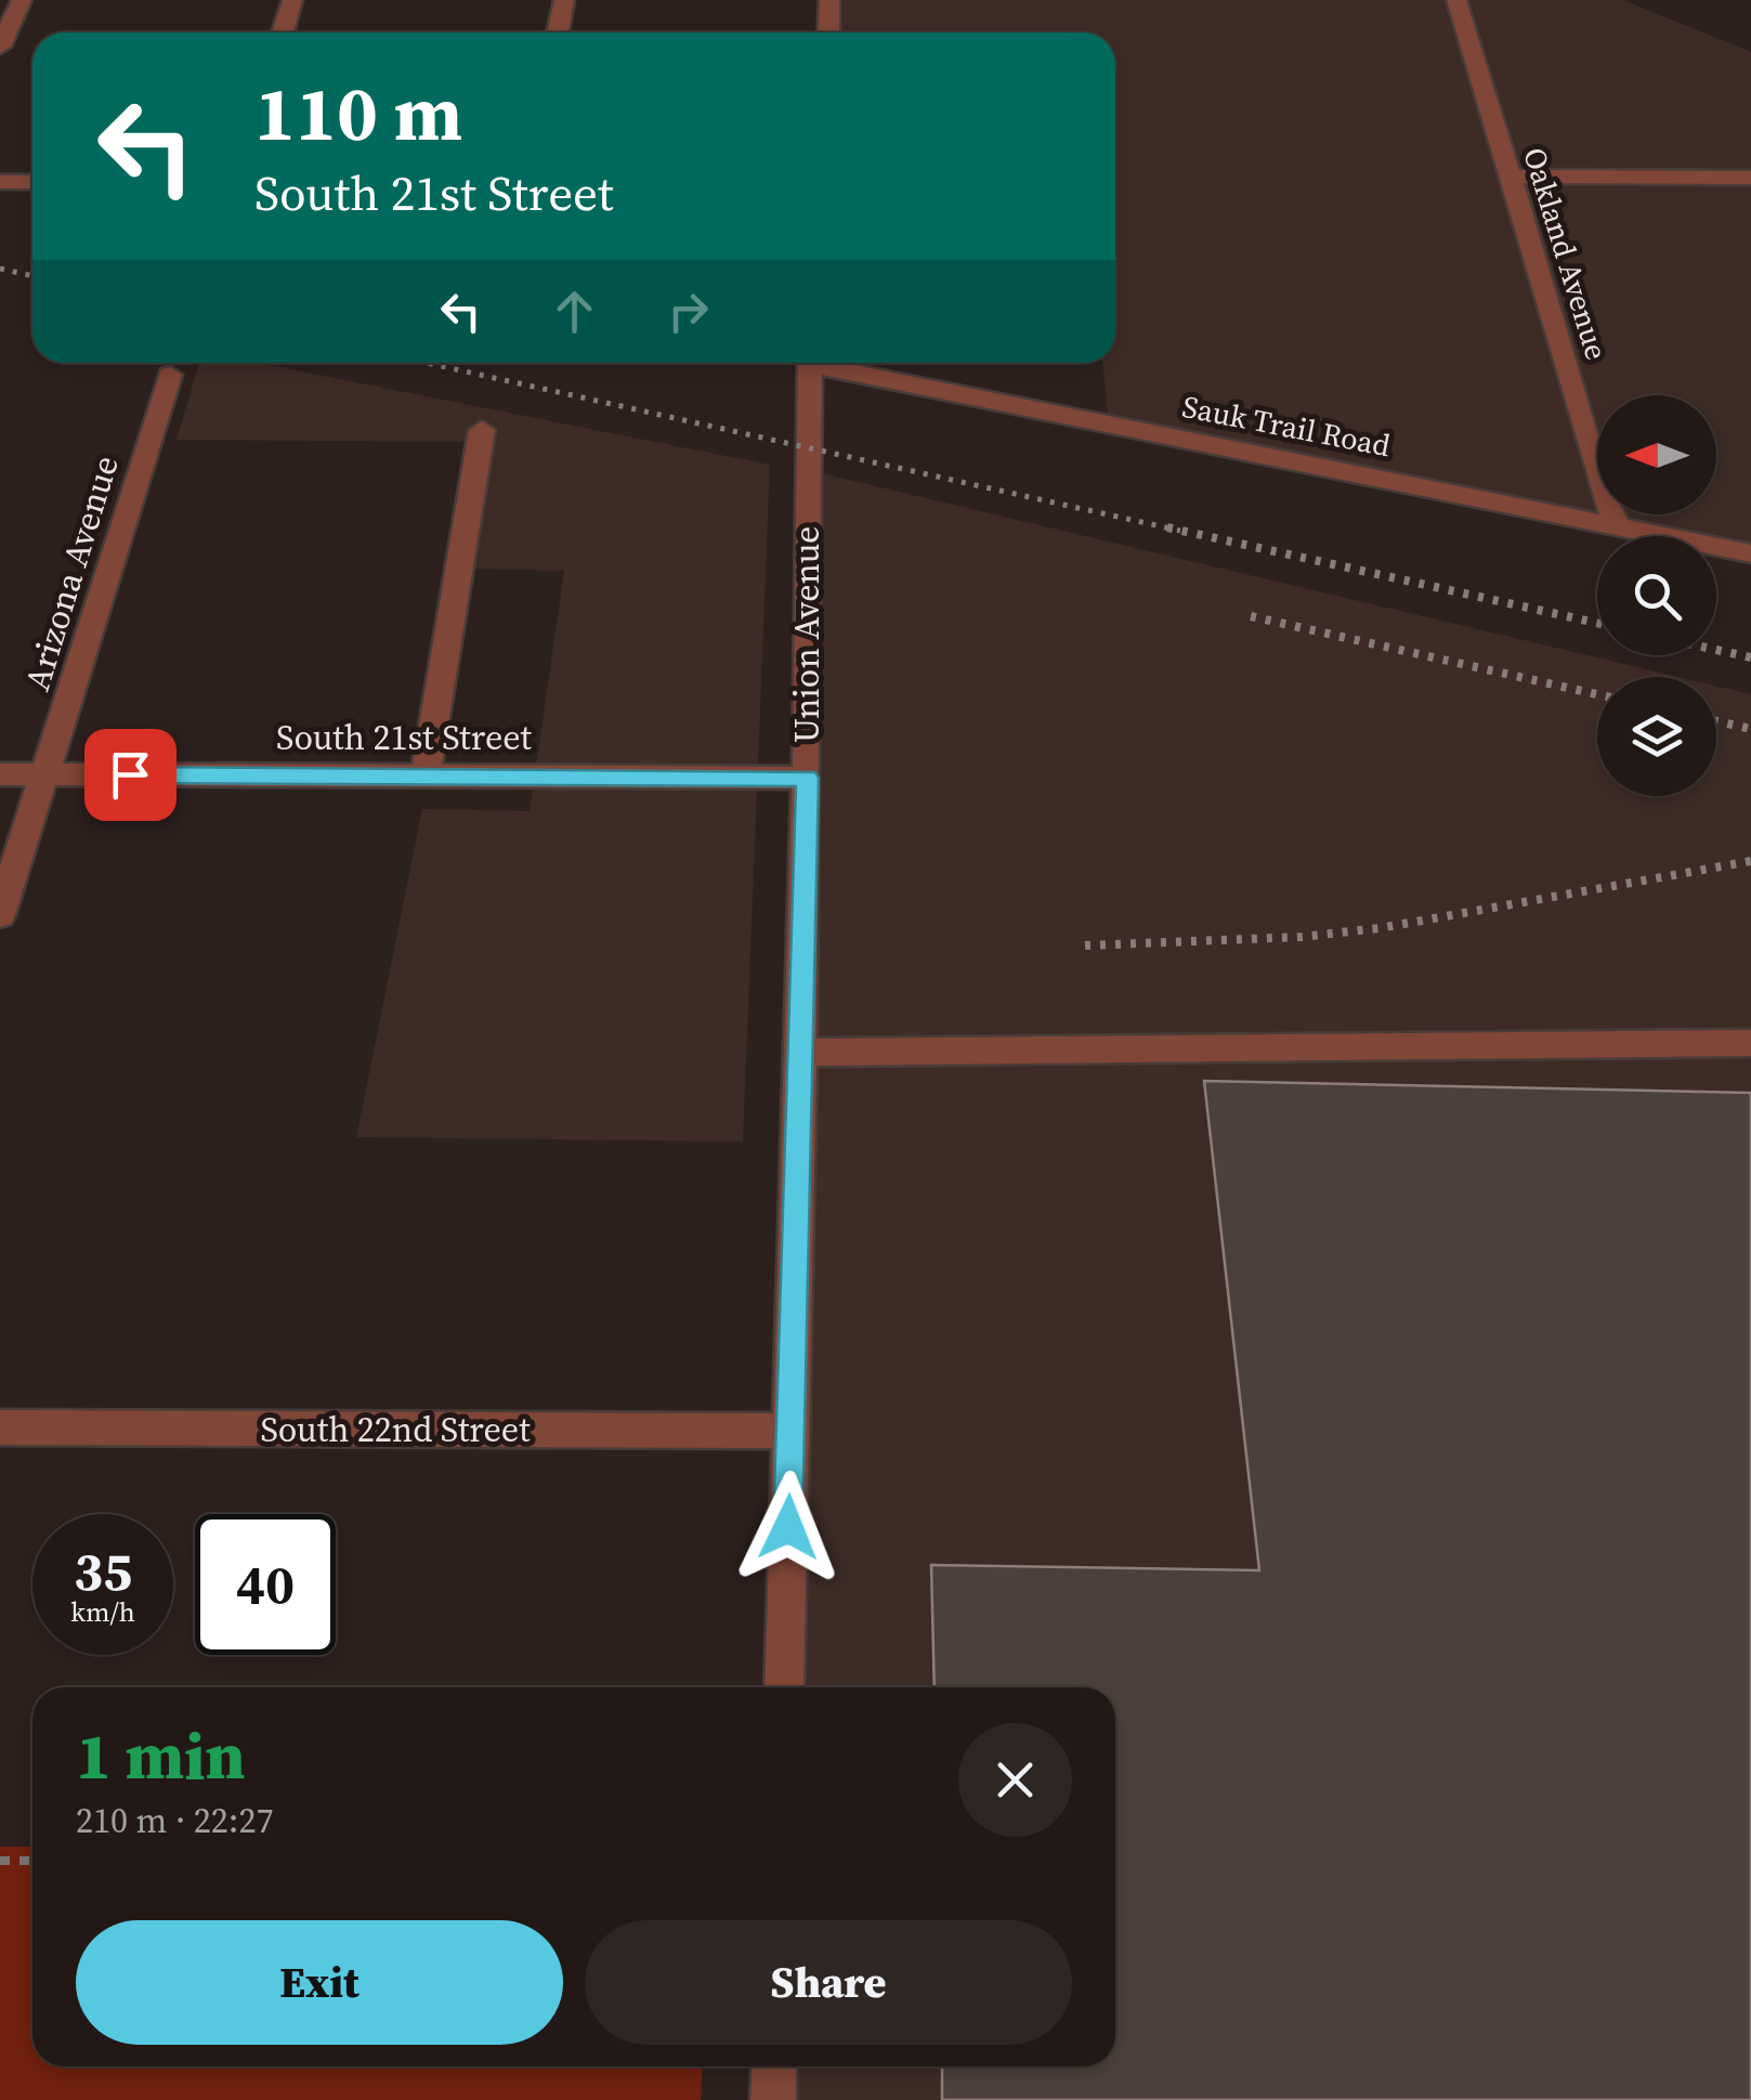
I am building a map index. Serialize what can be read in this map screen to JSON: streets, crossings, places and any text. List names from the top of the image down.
{
  "streets": {
    "street": [
      "Oakland Avenue",
      "Sauk Trail Road",
      "Arizona Avenue",
      "Union Avenue",
      "South 21st Street",
      "South 22nd Street"
    ]
  },
  "crossings": [
    ["Oakland Avenue", "Sauk Trail Road"],
    ["Arizona Avenue", "South 21st Street"],
    ["Union Avenue", "South 21st Street"],
    ["Union Avenue", "South 22nd Street"]
  ],
  "north": "left",
  "page": {
    "turn": ["110 m", "South 21st Street"],
    "speed": "35 km/h",
    "limit": "40",
    "heading": ["1 min", "210 m · 22:27"],
    "buttons": ["Exit", "Share"]
  }
}
